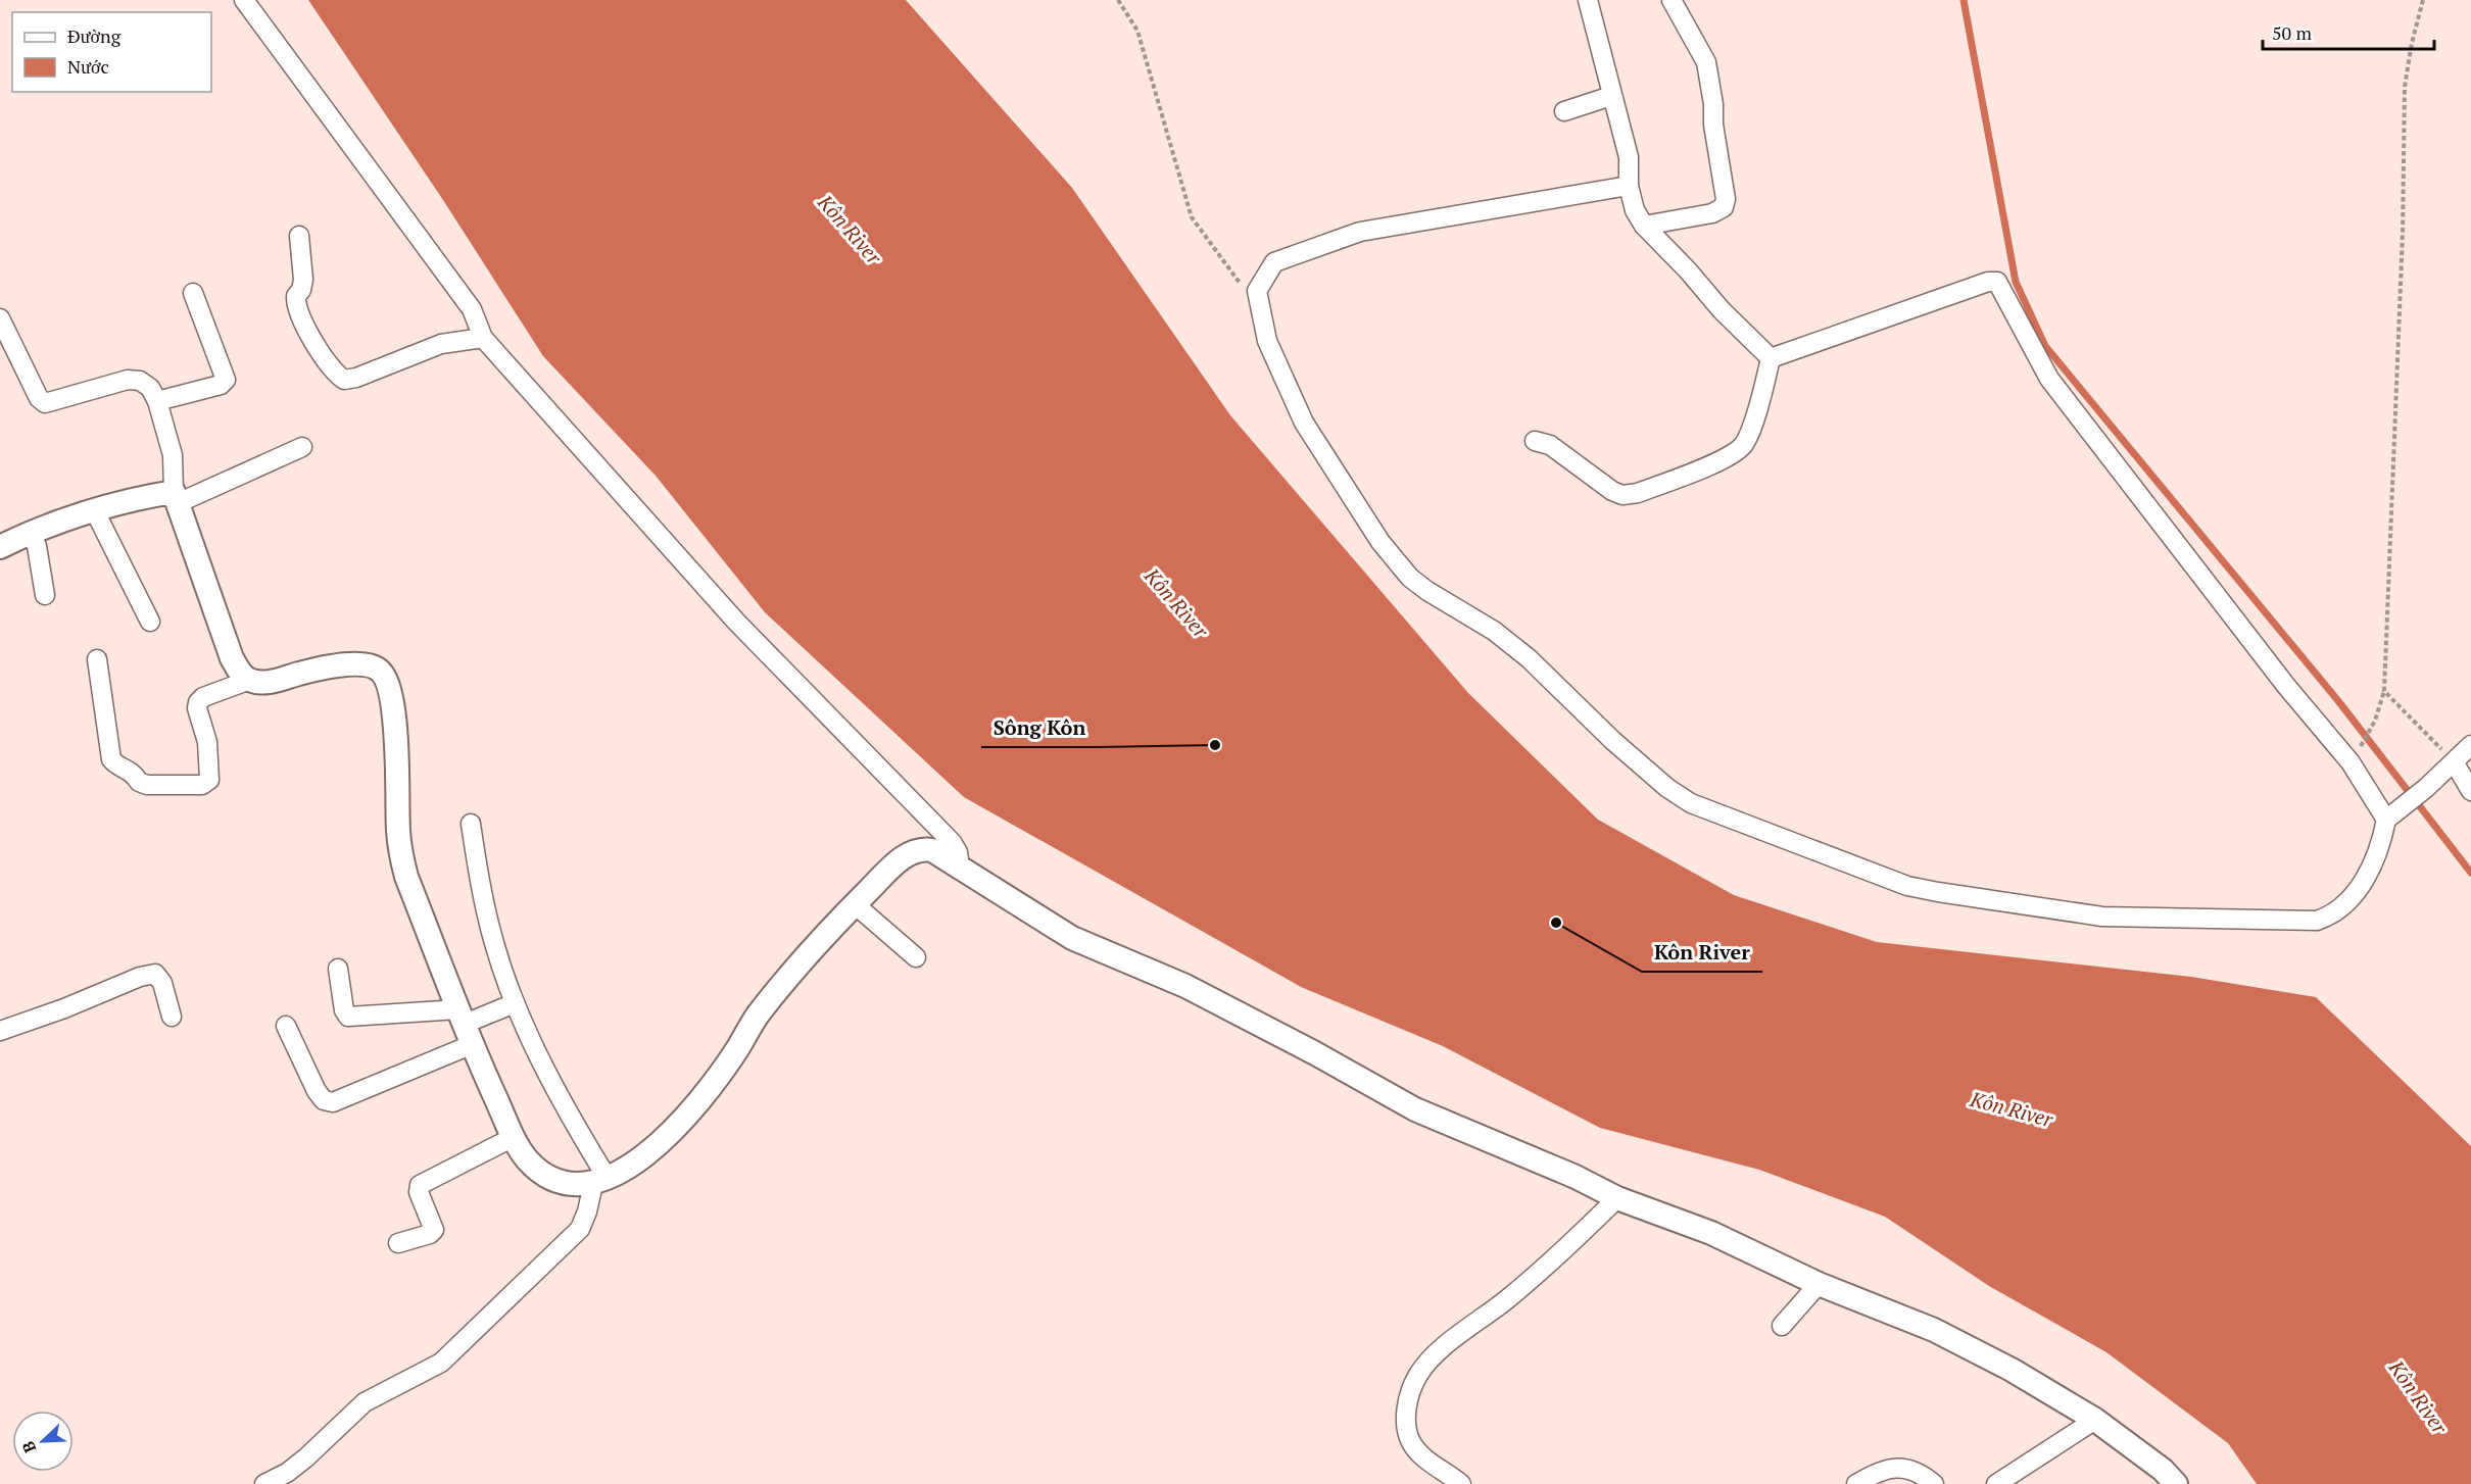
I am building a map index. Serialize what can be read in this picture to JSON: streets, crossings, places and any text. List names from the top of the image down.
{
  "water": ["Kôn River"],
  "places": ["Sông Kôn", "Kôn River"],
  "legend": ["Đường", "Nước"],
  "scale_bar": "50 m",
  "north": "bottom left"
}
